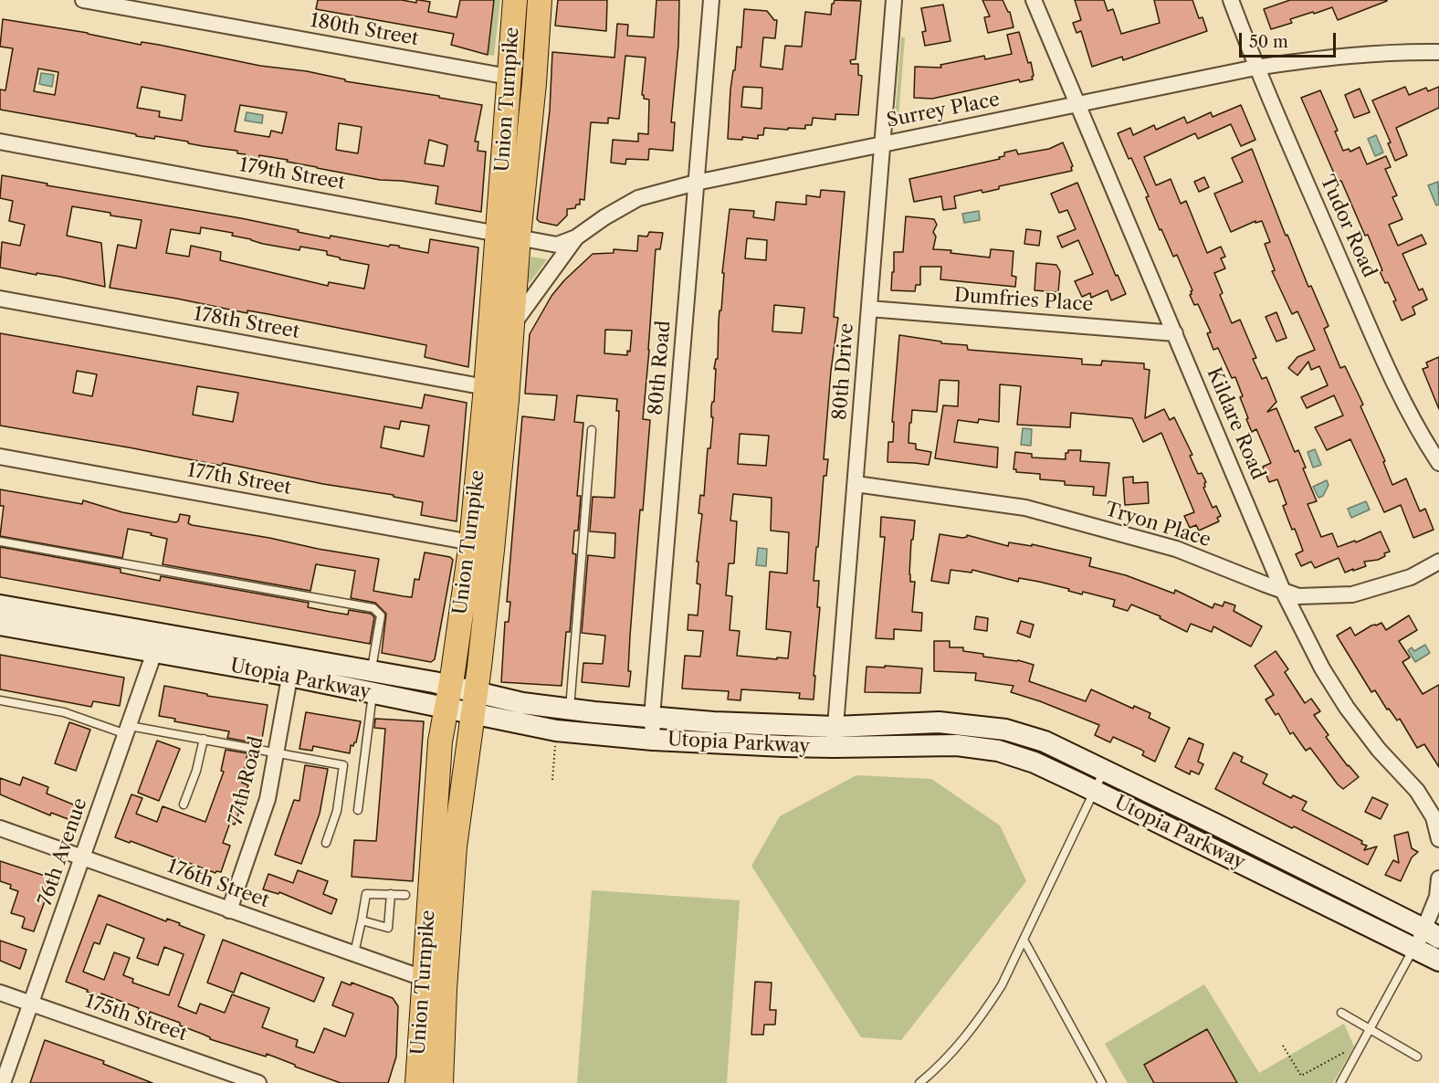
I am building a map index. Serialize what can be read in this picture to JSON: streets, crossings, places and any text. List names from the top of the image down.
{
  "streets": {
    "main road": ["Union Turnpike", "Utopia Parkway"],
    "street": [
      "180th Street",
      "Surrey Place",
      "179th Street",
      "Tudor Road",
      "Dumfries Place",
      "178th Street",
      "80th Road",
      "80th Drive",
      "Kildare Road",
      "177th Street",
      "Tryon Place",
      "77th Road",
      "76th Avenue",
      "176th Street",
      "175th Street"
    ]
  },
  "crossings": [
    ["180th Street", "Union Turnpike"],
    ["Union Turnpike", "Surrey Place"],
    ["Union Turnpike", "179th Street"],
    ["Union Turnpike", "178th Street"],
    ["Union Turnpike", "177th Street"],
    ["Union Turnpike", "Utopia Parkway"],
    ["Union Turnpike", "176th Street"],
    ["Surrey Place", "179th Street"],
    ["Surrey Place", "Tudor Road"],
    ["Surrey Place", "80th Road"],
    ["Surrey Place", "80th Drive"],
    ["Surrey Place", "Kildare Road"],
    ["Dumfries Place", "80th Drive"],
    ["Dumfries Place", "Kildare Road"],
    ["80th Road", "Utopia Parkway"],
    ["80th Drive", "Tryon Place"],
    ["80th Drive", "Utopia Parkway"],
    ["Kildare Road", "Tryon Place"],
    ["Utopia Parkway", "77th Road"],
    ["Utopia Parkway", "76th Avenue"],
    ["77th Road", "176th Street"],
    ["76th Avenue", "176th Street"],
    ["76th Avenue", "175th Street"]
  ],
  "scale_bar": "50 m"
}
